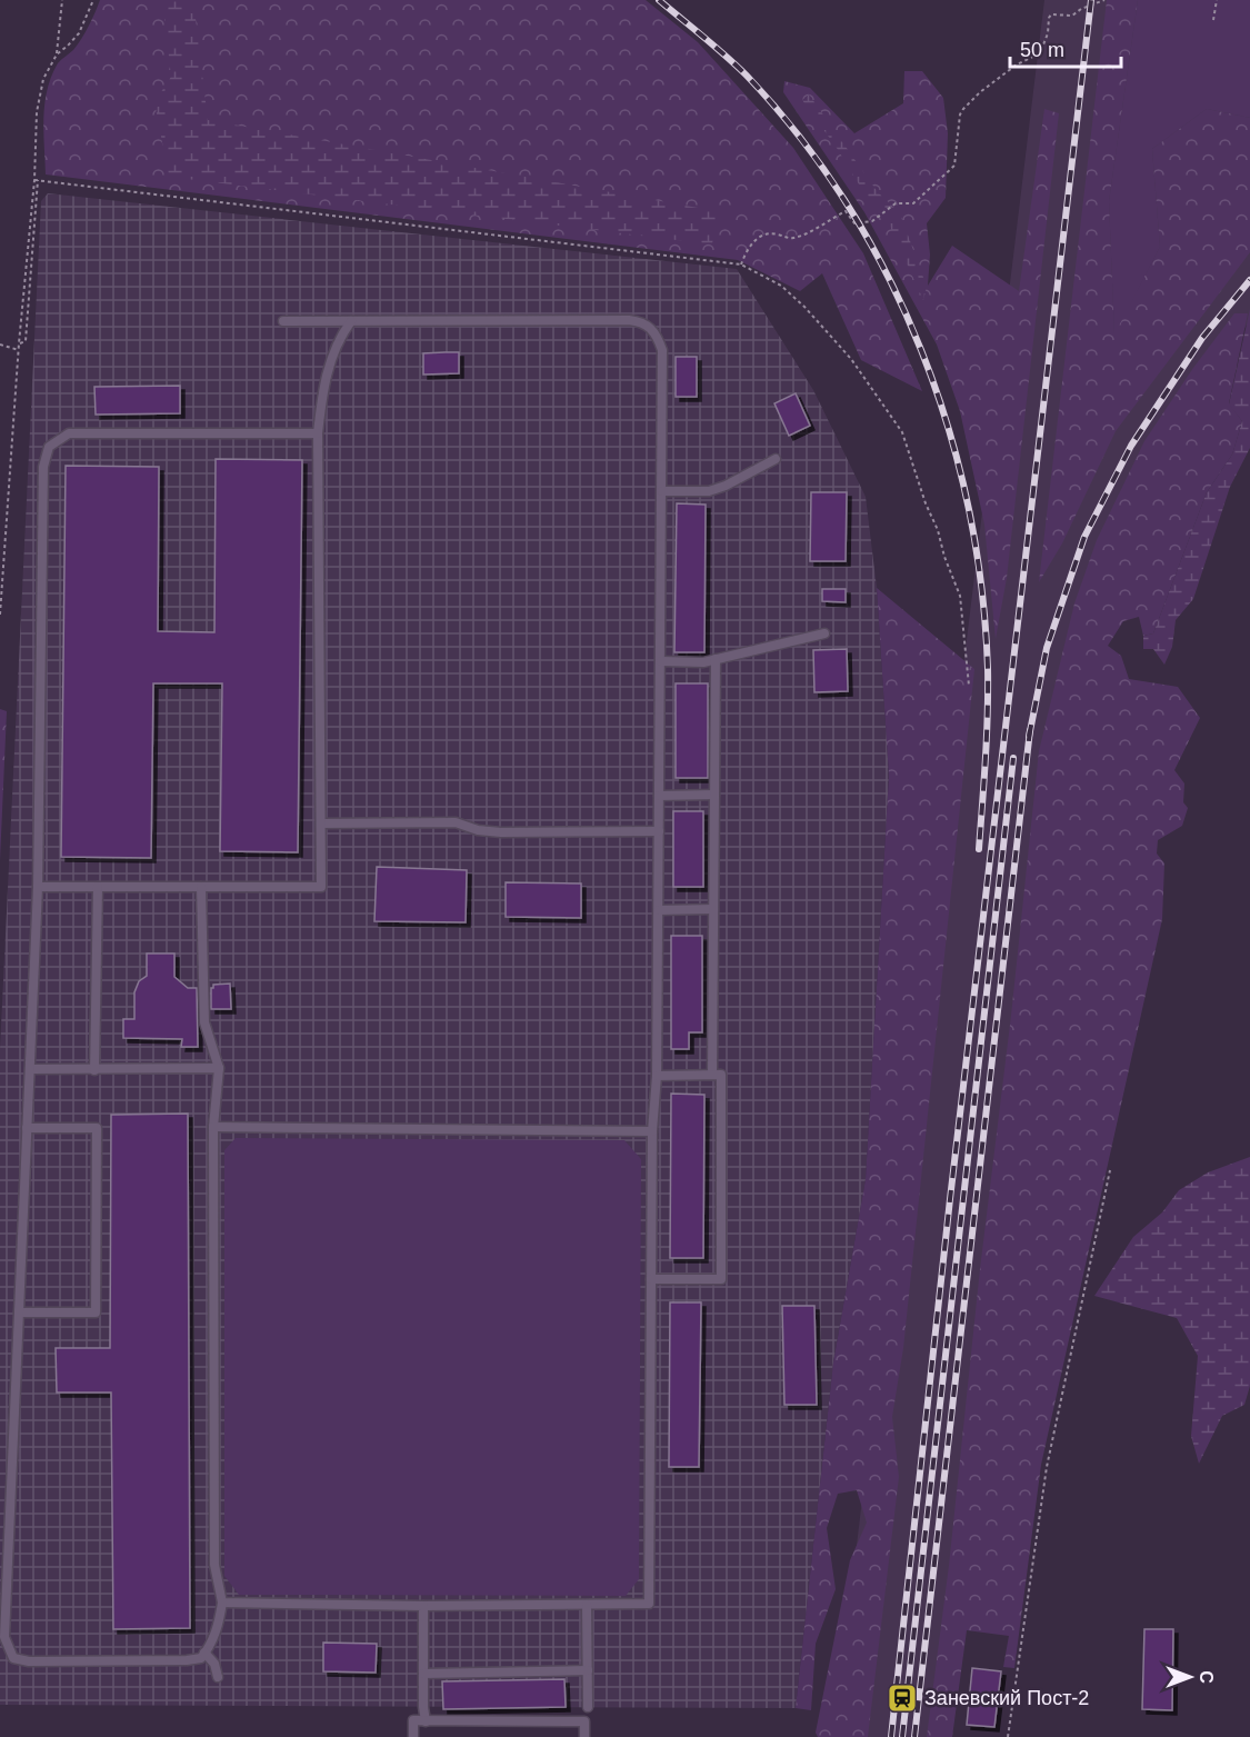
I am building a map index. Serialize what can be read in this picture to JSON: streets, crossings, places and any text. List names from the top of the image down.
{
  "places": {
    "station": ["Заневский Пост-2"]
  },
  "scale_bar": "50 m",
  "north": "right"
}
